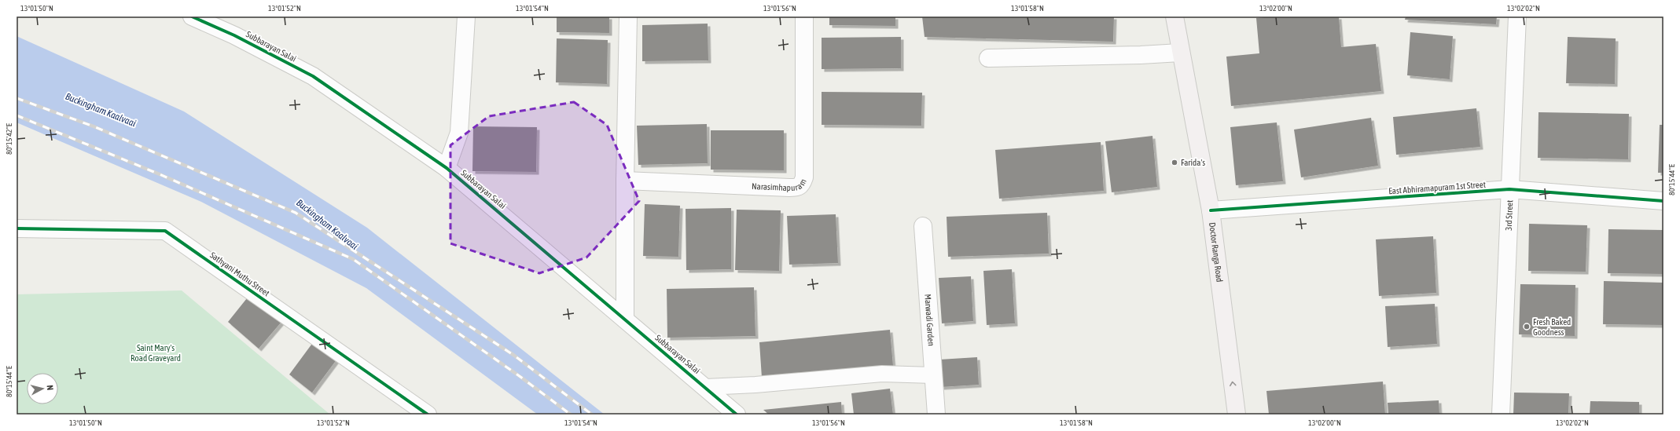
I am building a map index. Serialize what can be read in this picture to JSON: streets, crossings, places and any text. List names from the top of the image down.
{
  "streets": {
    "main road": ["Doctor Ranga Road"],
    "street": [
      "Subbarayan Salai",
      "Narasimhapuram",
      "East Abhiramapuram 1st Street",
      "3rd Street",
      "Sathyani Muthu Street",
      "Marwadi Garden"
    ]
  },
  "crossings": [
    ["East Abhiramapuram 1st Street", "3rd Street"],
    ["East Abhiramapuram 1st Street", "Doctor Ranga Road"]
  ],
  "one_way": ["Doctor Ranga Road"],
  "water": ["Buckingham Kaalvaai"],
  "parks": ["Saint Mary's Road Graveyard"],
  "places": ["Farida's", "Fresh Baked Goodness"],
  "north": "right",
  "coordinates": [
    "13°01'50\"N",
    "13°01'52\"N",
    "13°01'54\"N",
    "13°01'56\"N",
    "13°01'58\"N",
    "13°02'00\"N",
    "13°02'02\"N",
    "80°15'42\"E",
    "80°15'44\"E"
  ]
}
